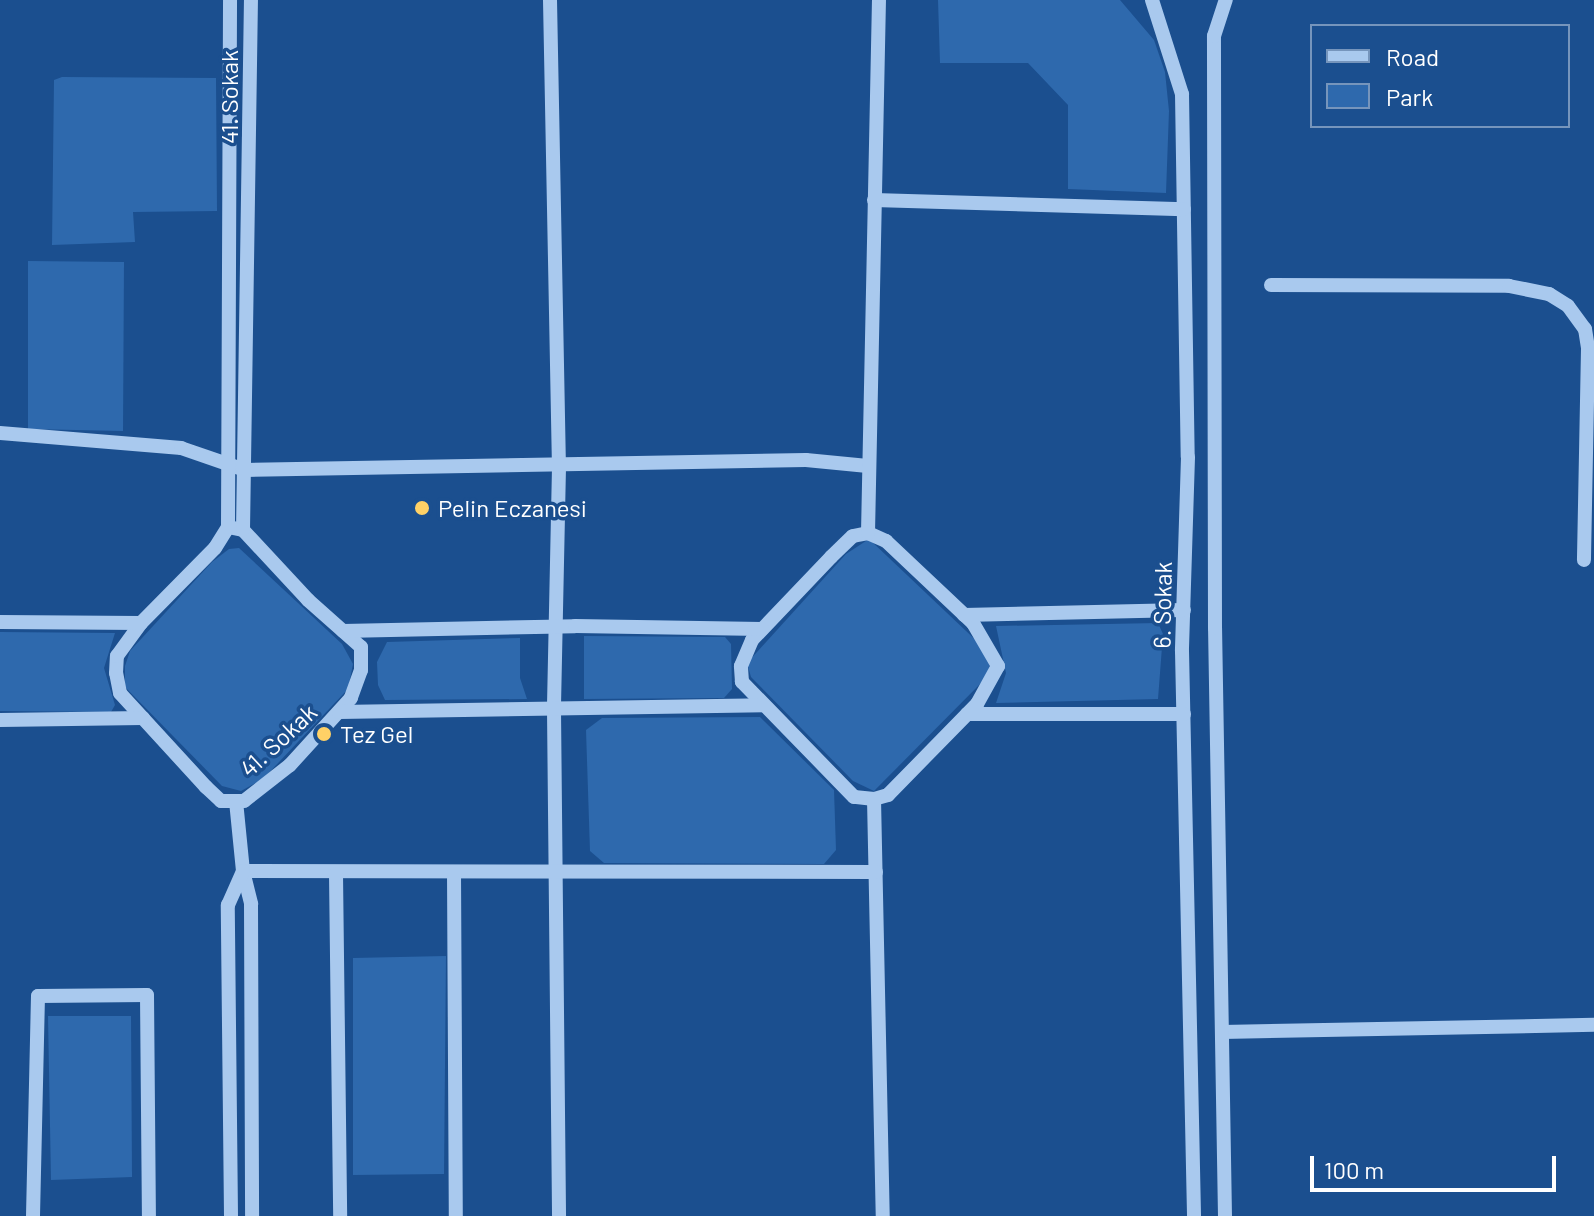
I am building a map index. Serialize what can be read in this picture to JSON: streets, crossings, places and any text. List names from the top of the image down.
{
  "streets": {
    "street": ["41. Sokak", "6. Sokak"]
  },
  "places": ["Pelin Eczanesi", "Tez Gel"],
  "legend": ["Road", "Park"],
  "scale_bar": "100 m"
}
